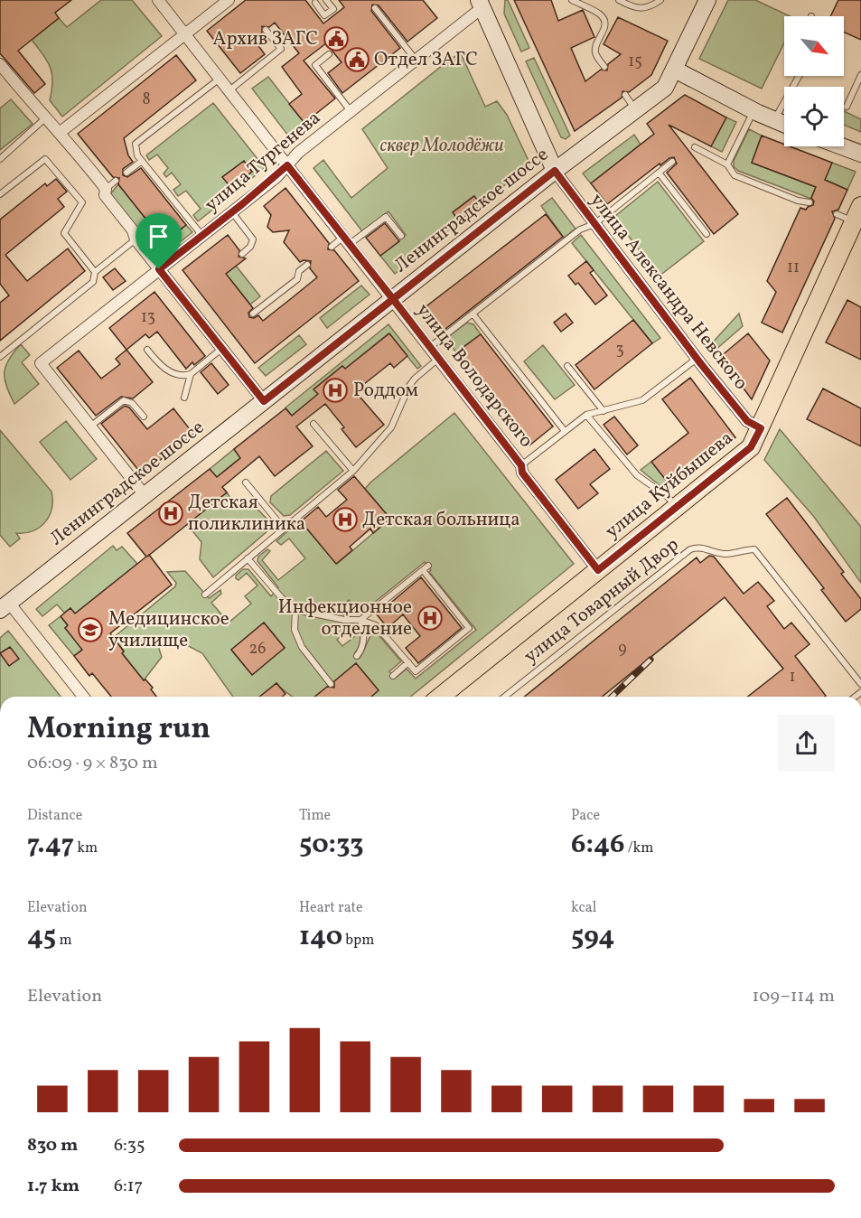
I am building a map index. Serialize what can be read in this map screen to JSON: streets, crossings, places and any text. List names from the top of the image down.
{
  "streets": {
    "main road": ["Ленинградское шоссе", "улица Куйбышева"],
    "street": ["улица Тургенева", "улица Александра Невского", "улица Володарского"],
    "lane": ["улица Товарный Двор"]
  },
  "crossings": [
    ["улица Тургенева", "улица Володарского"],
    ["Ленинградское шоссе", "улица Александра Невского"],
    ["Ленинградское шоссе", "улица Володарского"],
    ["улица Александра Невского", "улица Куйбышева"],
    ["улица Володарского", "улица Куйбышева"]
  ],
  "parks": ["сквер Молодёжи"],
  "places": {
    "public building": ["Архив ЗАГС", "Отдел ЗАГС"],
    "hospital": [
      "Роддом",
      "Детская поликлиника",
      "Детская больница",
      "Инфекционное отделение"
    ],
    "school or university": ["Медицинское училище"]
  },
  "house_numbers": [
    "15",
    "8",
    "11",
    "13",
    "3",
    "26",
    "9",
    "1"
  ],
  "north": "bottom right",
  "page": {
    "heading": ["Morning run", "06:09 · 9 × 830 m"],
    "stats": [
      ["Distance", "7.47 km"],
      ["Time", "50:33"],
      ["Pace", "6:46 /km"],
      ["Elevation", "45 m"],
      ["Heart rate", "140 bpm"],
      ["kcal", "594"]
    ],
    "chart": ["Elevation", "109–114 m"],
    "list": [
      {
        "name": "830 m",
        "note": "6:35"
      },
      {
        "name": "1.7 km",
        "note": "6:17"
      }
    ]
  }
}
